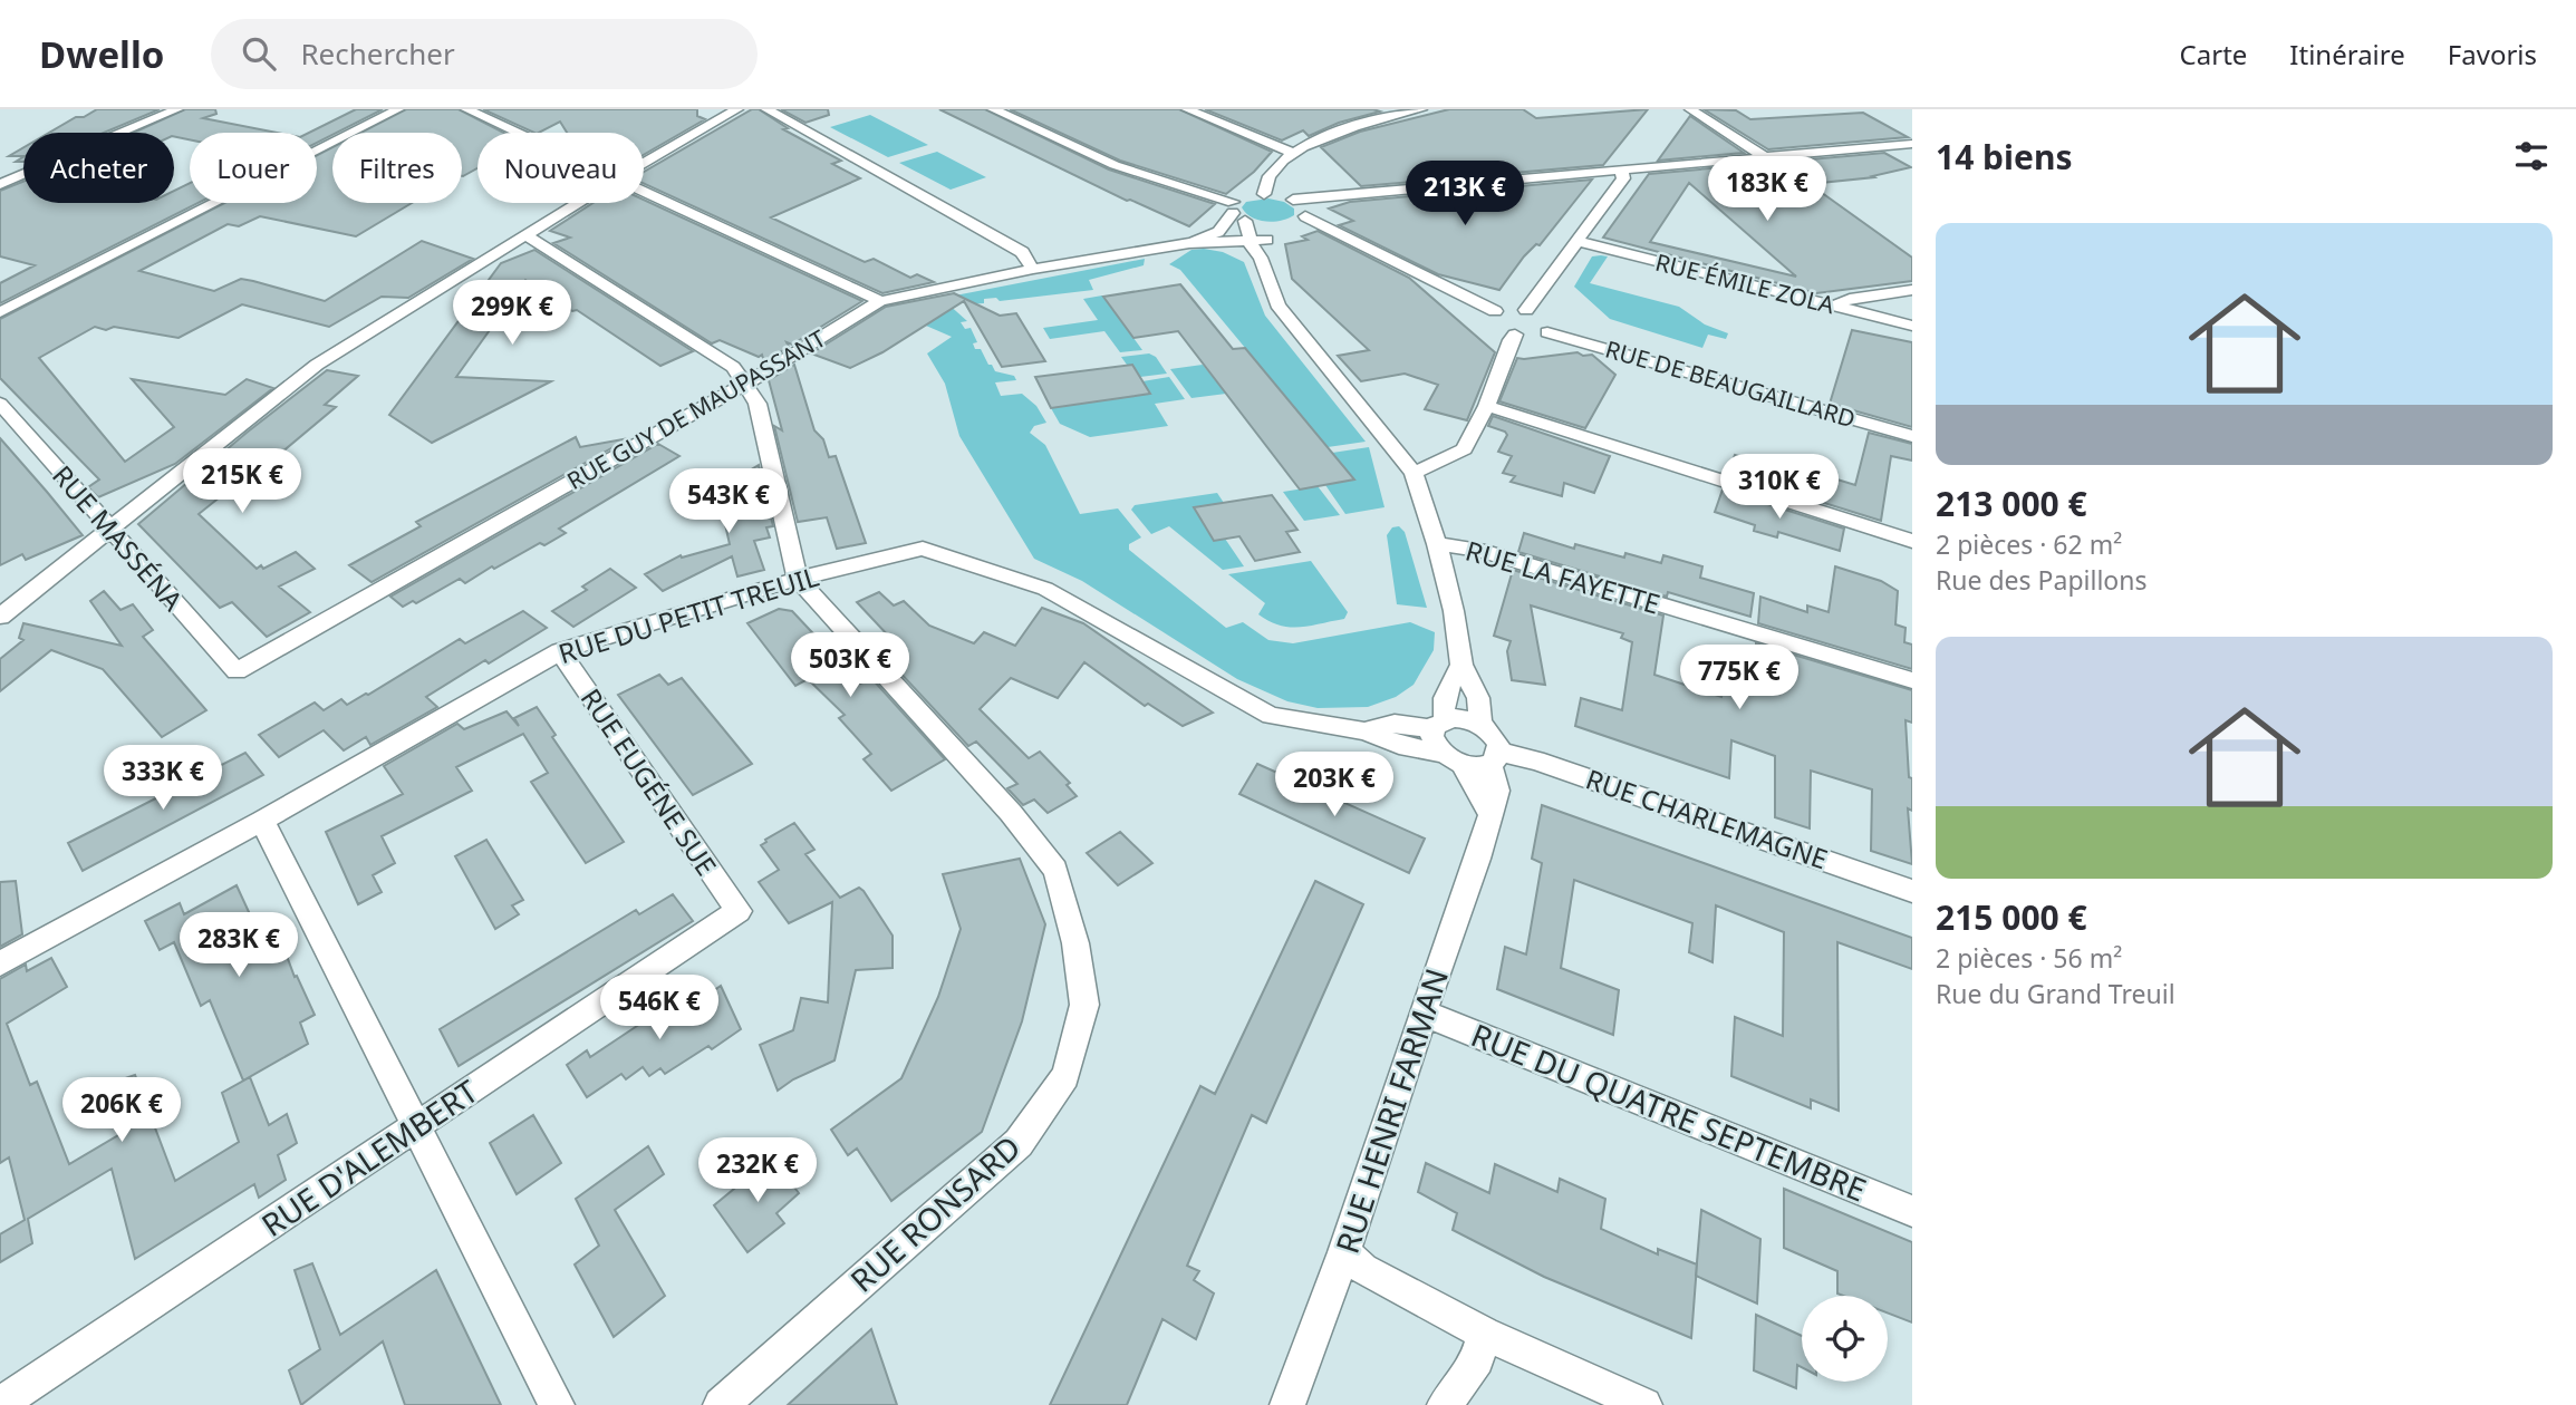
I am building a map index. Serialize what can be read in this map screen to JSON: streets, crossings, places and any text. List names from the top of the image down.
{
  "streets": {
    "street": [
      "RUE ÉMILE ZOLA",
      "RUE DE BEAUGAILLARD",
      "RUE GUY DE MAUPASSANT",
      "RUE MASSÉNA",
      "RUE LA FAYETTE",
      "RUE DU PETIT TREUIL",
      "RUE EUGÉNE SUE",
      "RUE CHARLEMAGNE",
      "RUE HENRI FARMAN",
      "RUE DU QUATRE SEPTEMBRE",
      "RUE D'ALEMBERT",
      "RUE RONSARD"
    ]
  },
  "crossings": [
    ["RUE GUY DE MAUPASSANT", "RUE MASSÉNA"],
    ["RUE DU PETIT TREUIL", "RUE EUGÉNE SUE"],
    ["RUE DU PETIT TREUIL", "RUE CHARLEMAGNE"],
    ["RUE DU PETIT TREUIL", "RUE RONSARD"],
    ["RUE EUGÉNE SUE", "RUE D'ALEMBERT"],
    ["RUE CHARLEMAGNE", "RUE HENRI FARMAN"],
    ["RUE HENRI FARMAN", "RUE DU QUATRE SEPTEMBRE"]
  ],
  "page": {
    "header": "Dwello",
    "search": "Rechercher",
    "nav": ["Carte", "Itinéraire", "Favoris"],
    "heading": "14 biens",
    "chip": [
      "Acheter",
      "Louer",
      "Filtres",
      "Nouveau"
    ],
    "price": [
      "183K €",
      "213K €",
      "299K €",
      "215K €",
      "310K €",
      "543K €",
      "503K €",
      "775K €",
      "333K €",
      "203K €",
      "283K €",
      "546K €",
      "206K €",
      "232K €"
    ],
    "list": [
      {
        "name": "213 000 €",
        "note": "2 pièces · 62 m² · Rue des Papillons"
      },
      {
        "name": "215 000 €",
        "note": "2 pièces · 56 m² · Rue du Grand Treuil"
      }
    ]
  }
}
